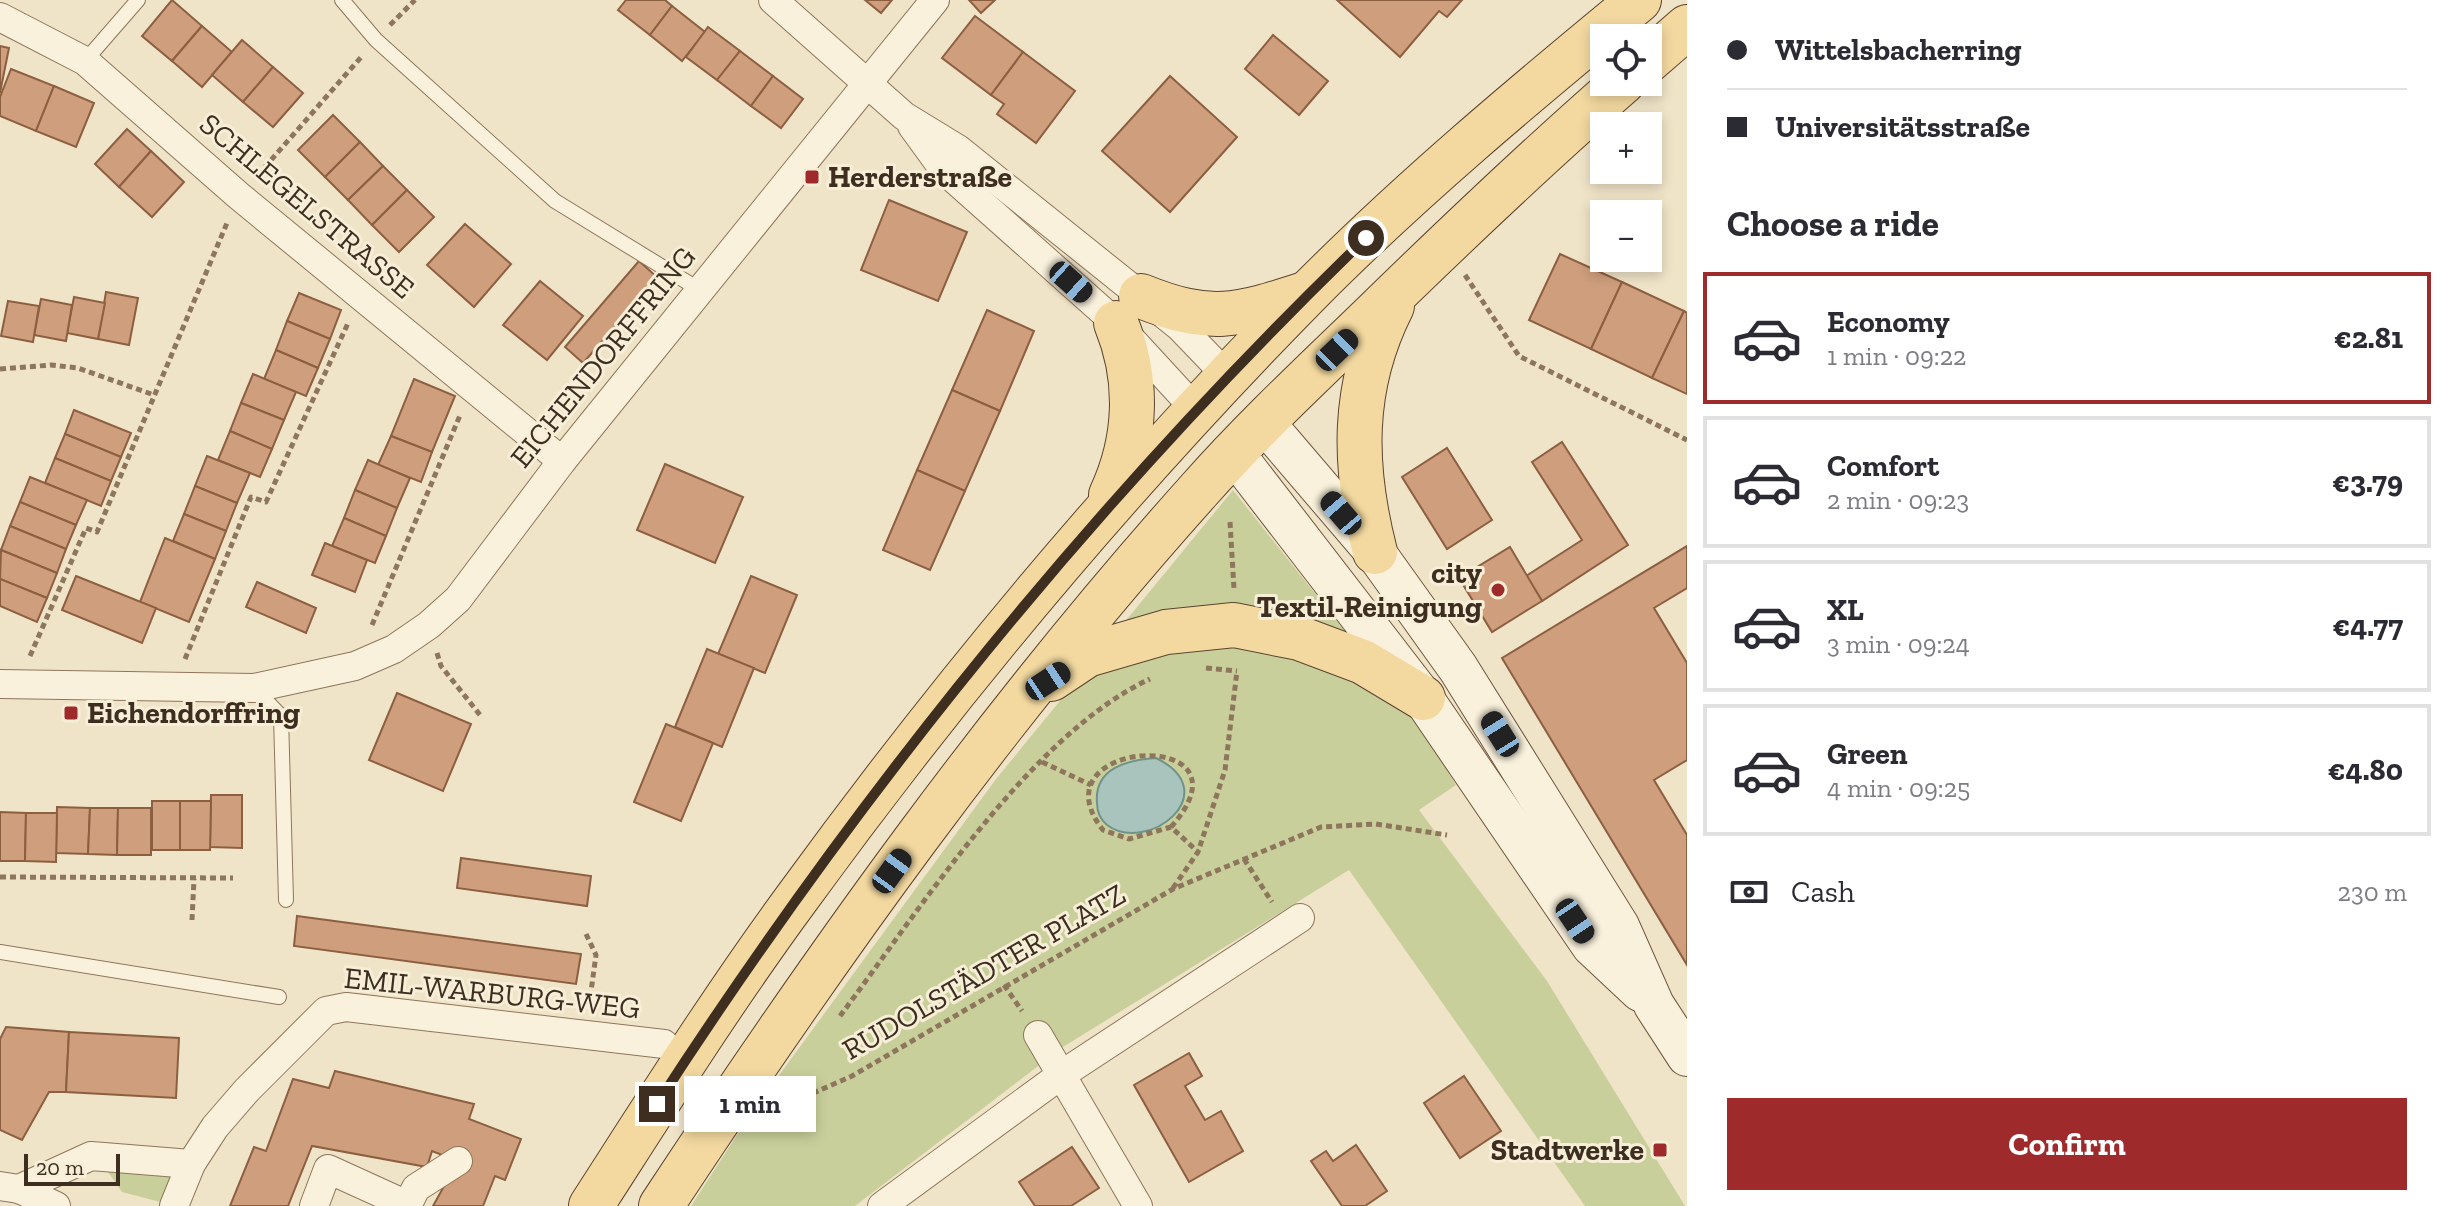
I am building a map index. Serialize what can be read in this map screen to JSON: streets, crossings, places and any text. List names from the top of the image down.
{
  "streets": {
    "street": ["SCHLEGELSTRASSE", "EICHENDORFFRING", "EMIL-WARBURG-WEG"],
    "path": ["RUDOLSTÄDTER PLATZ"]
  },
  "crossings": [
    ["SCHLEGELSTRASSE", "EICHENDORFFRING"]
  ],
  "places": {
    "transit": ["Herderstraße", "Eichendorffring", "Stadtwerke"],
    "other": ["city Textil-Reinigung"]
  },
  "scale_bar": "20 m",
  "page": {
    "banner": ["Wittelsbacherring", "Universitätsstraße"],
    "map_buttons": ["+", "−"],
    "heading": "Choose a ride",
    "list": [
      {
        "name": "Economy",
        "note": "1 min · 09:22",
        "value": "€2.81"
      },
      {
        "name": "Comfort",
        "note": "2 min · 09:23",
        "value": "€3.79"
      },
      {
        "name": "XL",
        "note": "3 min · 09:24",
        "value": "€4.77"
      },
      {
        "name": "Green",
        "note": "4 min · 09:25",
        "value": "€4.80"
      }
    ],
    "pay": ["Cash", "230 m"],
    "bubble": "1 min",
    "buttons": "Confirm",
    "scale": "20 m"
  }
}
